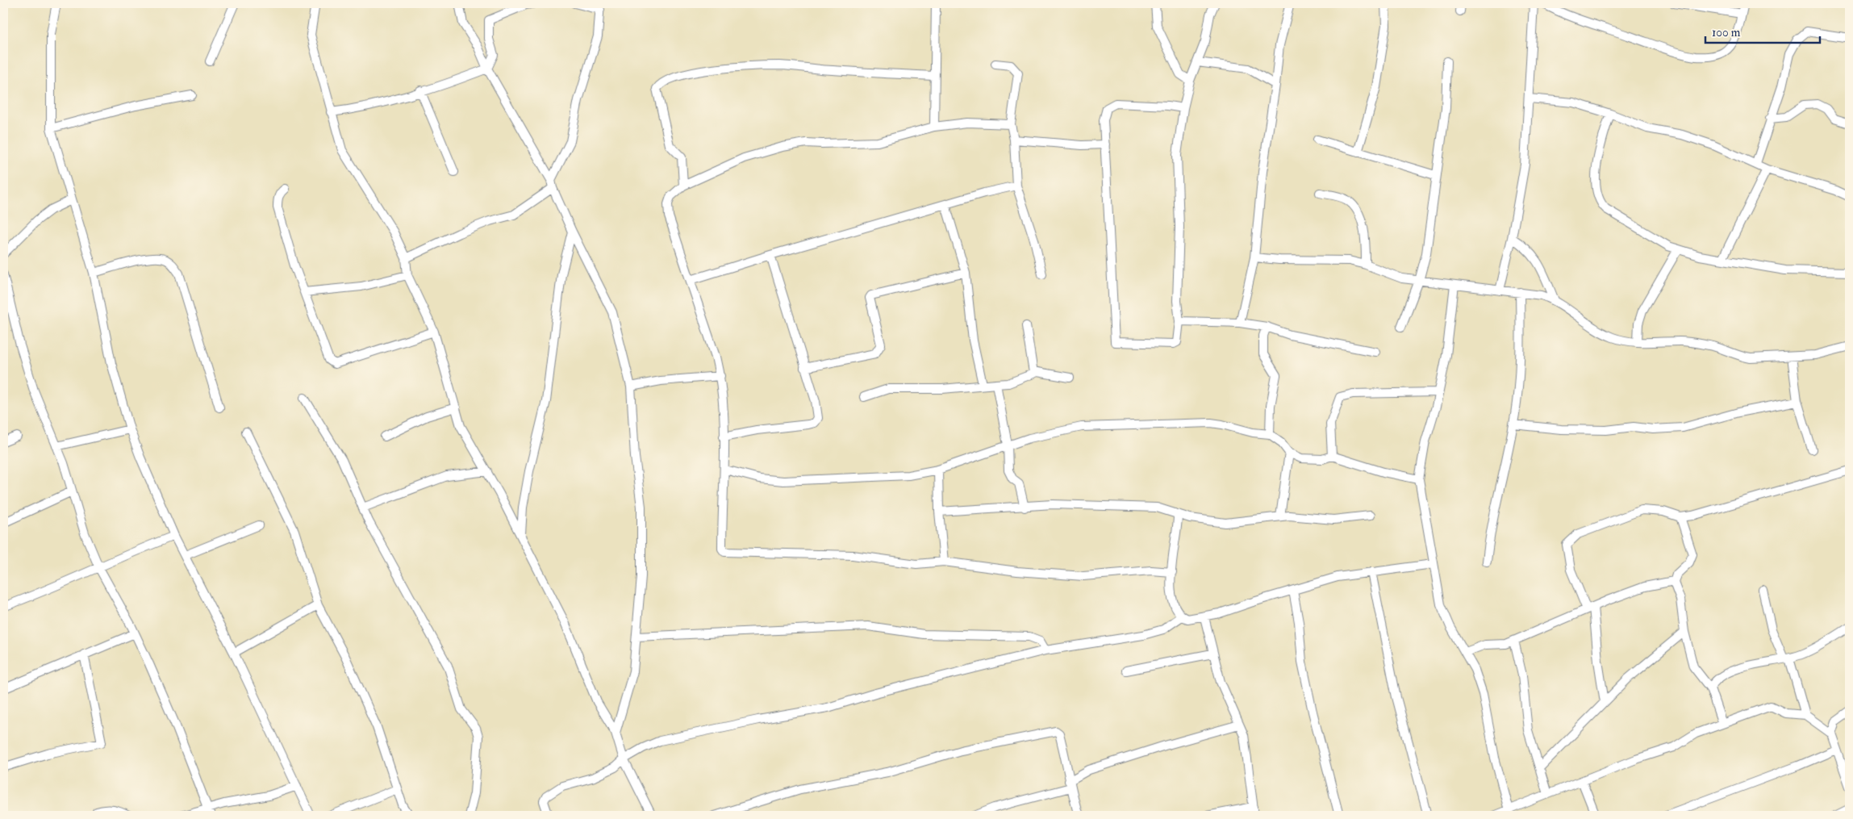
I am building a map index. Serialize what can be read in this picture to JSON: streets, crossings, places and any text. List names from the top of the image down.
{
  "scale_bar": "100 m"
}
